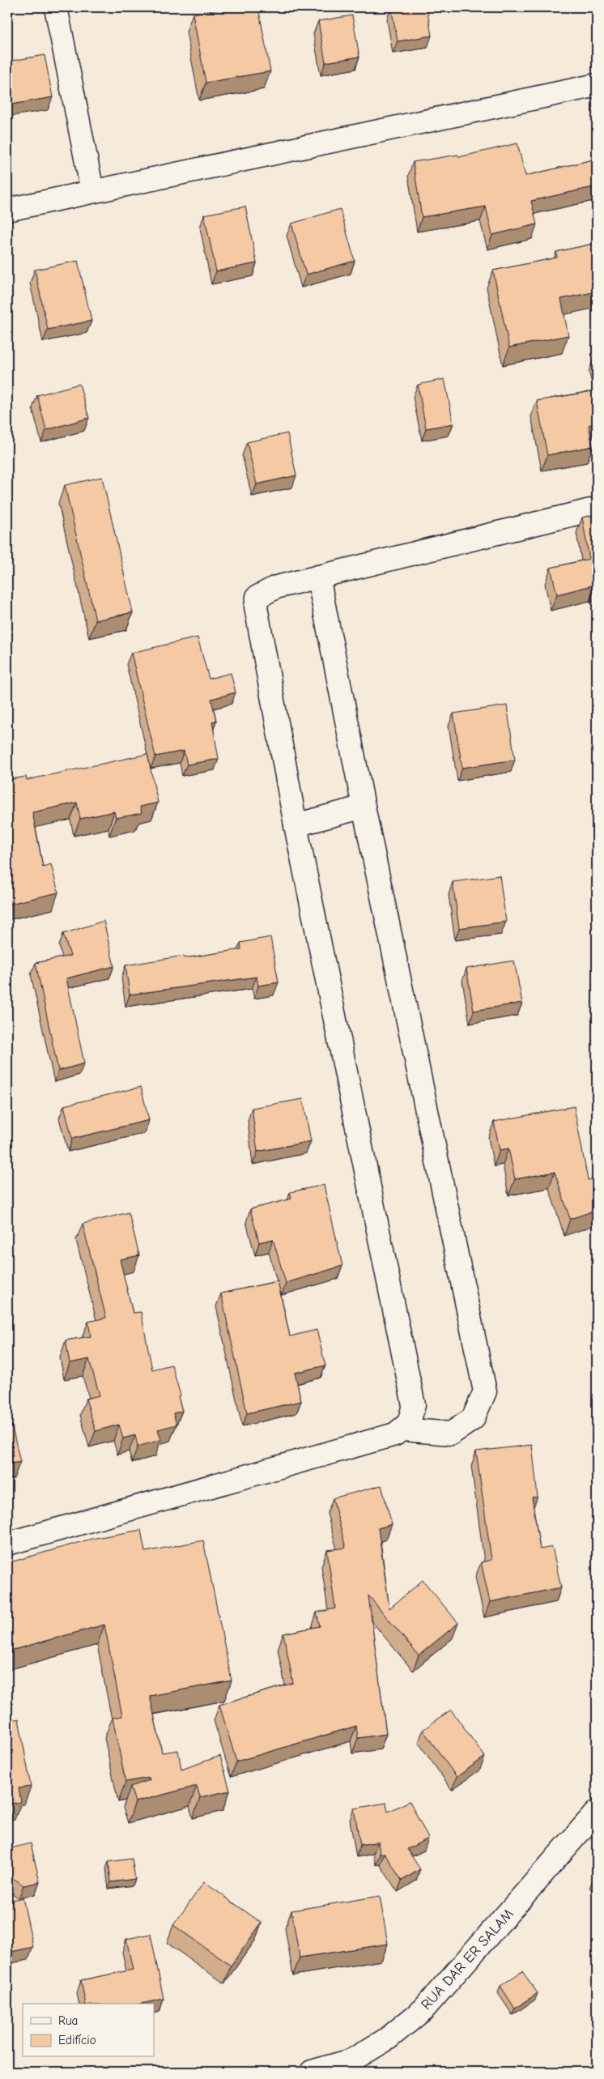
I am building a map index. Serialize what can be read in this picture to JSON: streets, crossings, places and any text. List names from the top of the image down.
{
  "streets": {
    "street": ["RUA DAR ER SALAM"]
  },
  "legend": ["Rua", "Edifício"]
}
